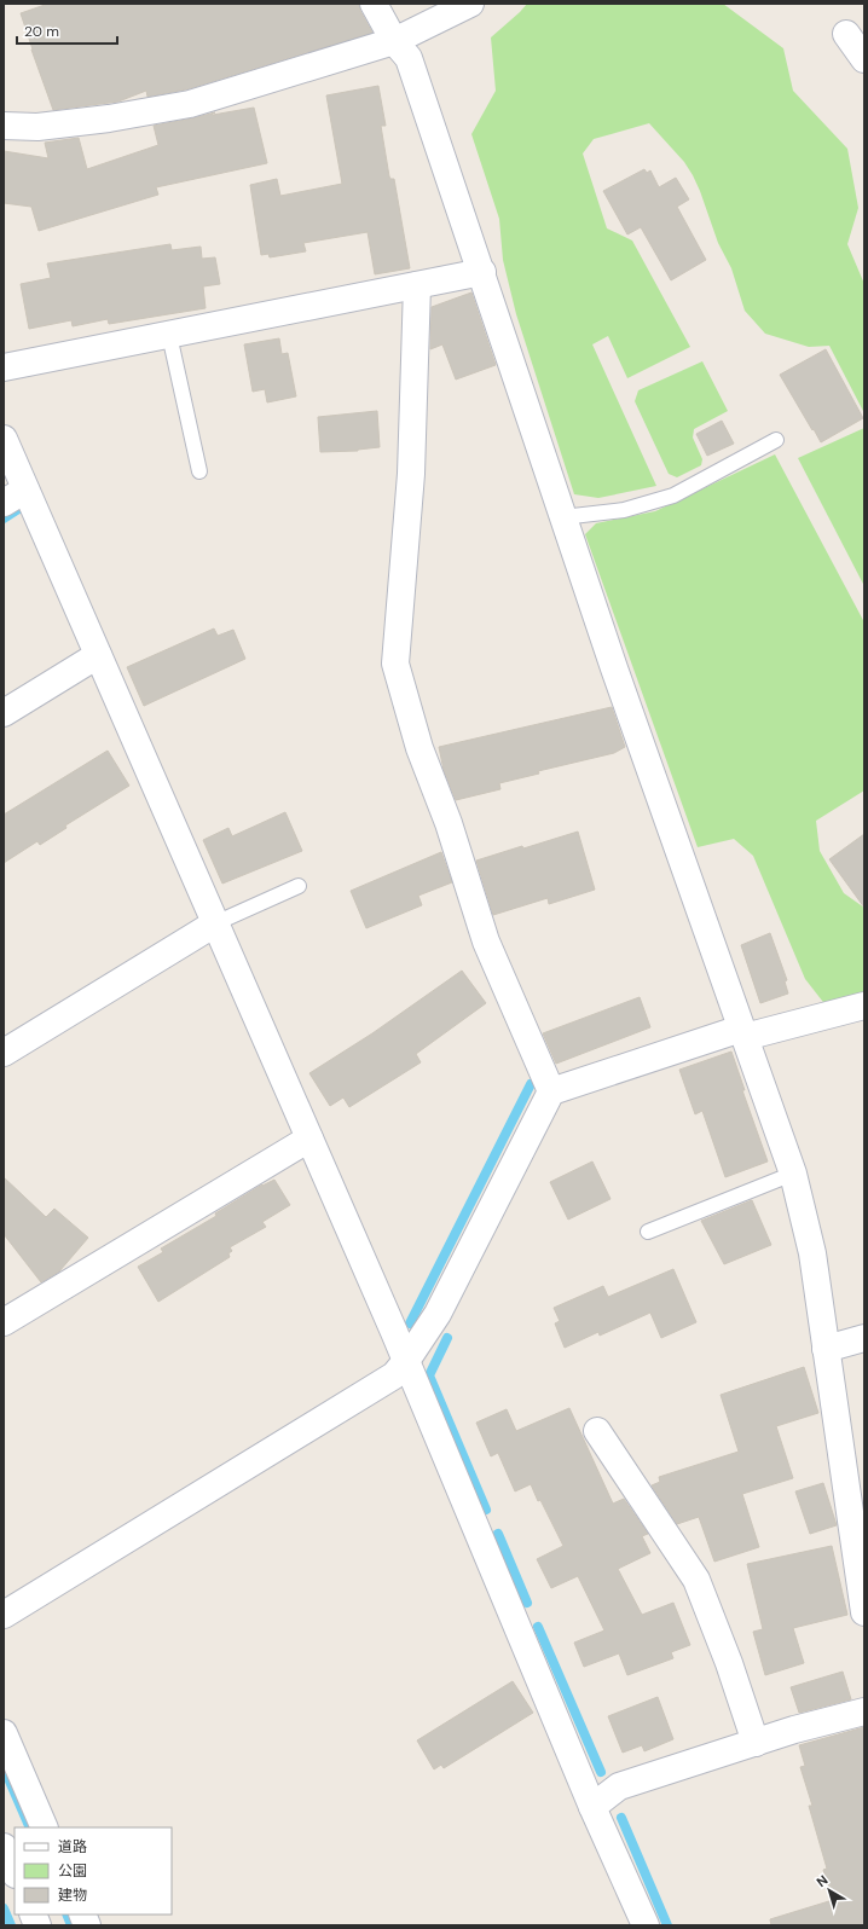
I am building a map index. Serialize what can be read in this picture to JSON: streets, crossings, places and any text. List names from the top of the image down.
{
  "legend": ["道路", "公園", "建物"],
  "scale_bar": "20 m",
  "north": "top left"
}
